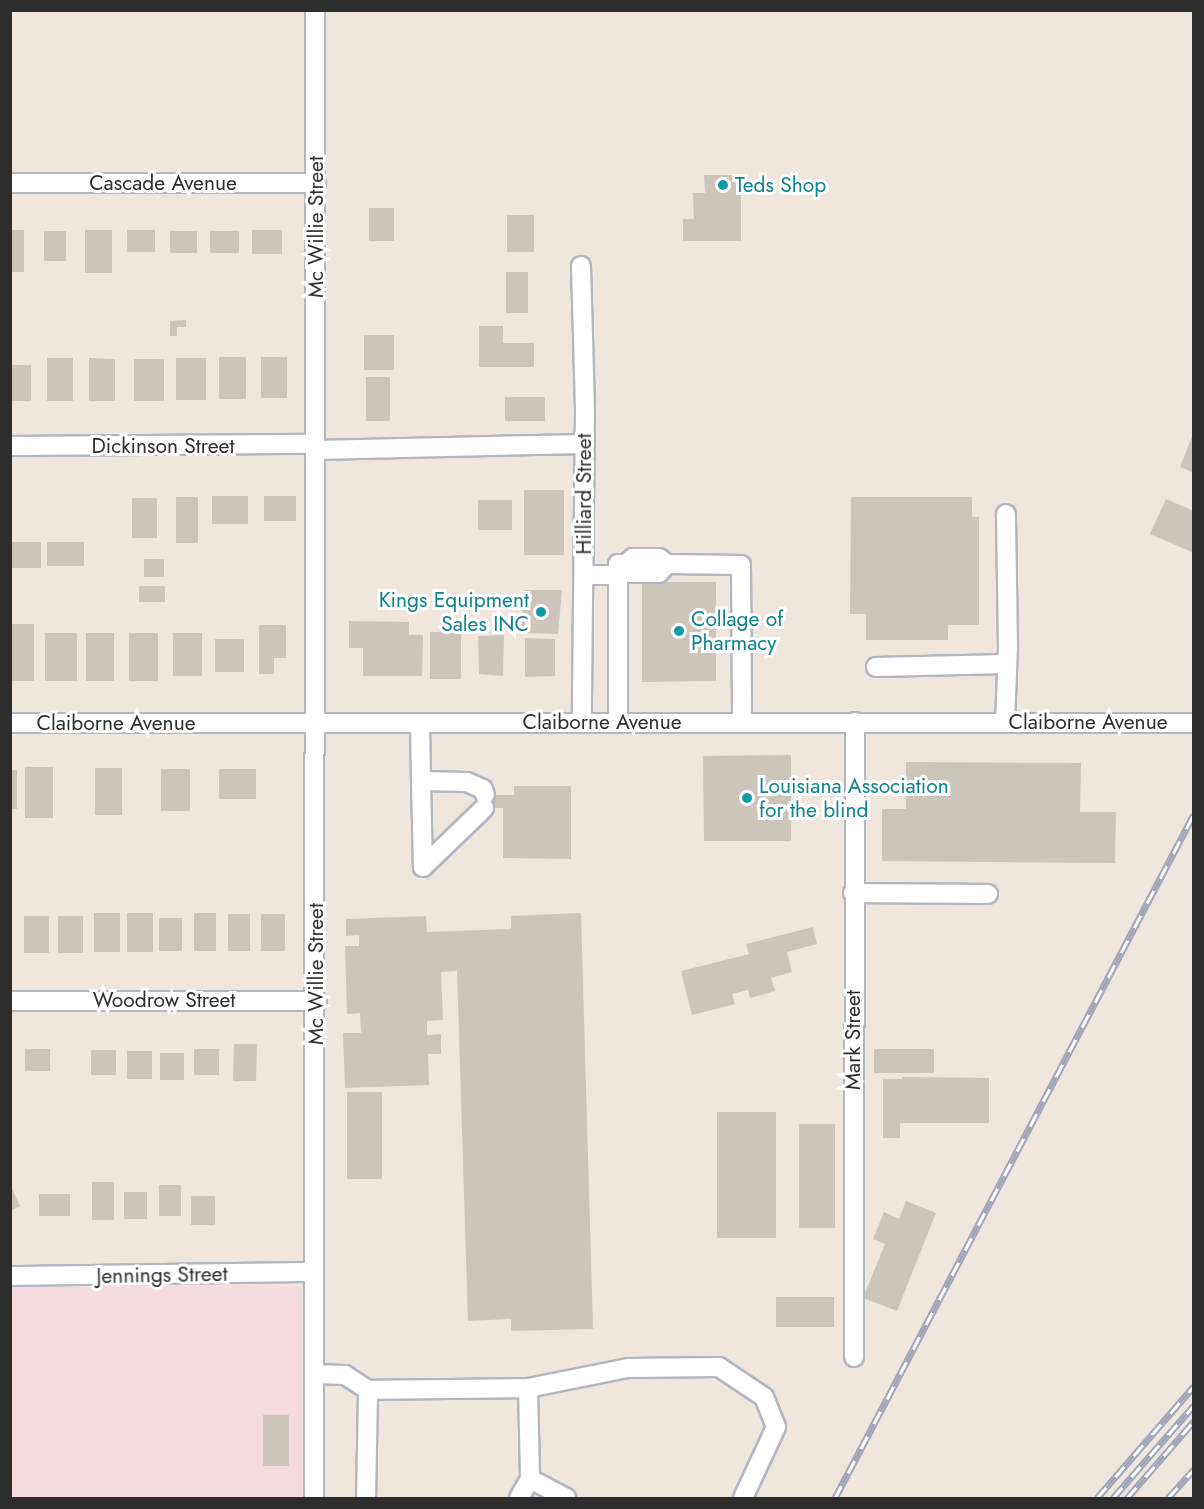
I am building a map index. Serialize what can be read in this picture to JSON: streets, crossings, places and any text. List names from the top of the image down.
{
  "streets": {
    "street": [
      "Cascade Avenue",
      "Mc Willie Street",
      "Dickinson Street",
      "Hilliard Street",
      "Claiborne Avenue",
      "Woodrow Street",
      "Mark Street",
      "Jennings Street"
    ]
  },
  "crossings": [
    ["Cascade Avenue", "Mc Willie Street"],
    ["Mc Willie Street", "Dickinson Street"],
    ["Mc Willie Street", "Claiborne Avenue"],
    ["Mc Willie Street", "Woodrow Street"],
    ["Mc Willie Street", "Jennings Street"],
    ["Dickinson Street", "Hilliard Street"],
    ["Hilliard Street", "Claiborne Avenue"],
    ["Claiborne Avenue", "Mark Street"]
  ],
  "places": [
    "Teds Shop",
    "Kings Equipment Sales INC",
    "Collage of Pharmacy",
    "Louisiana Association for the blind"
  ]
}
